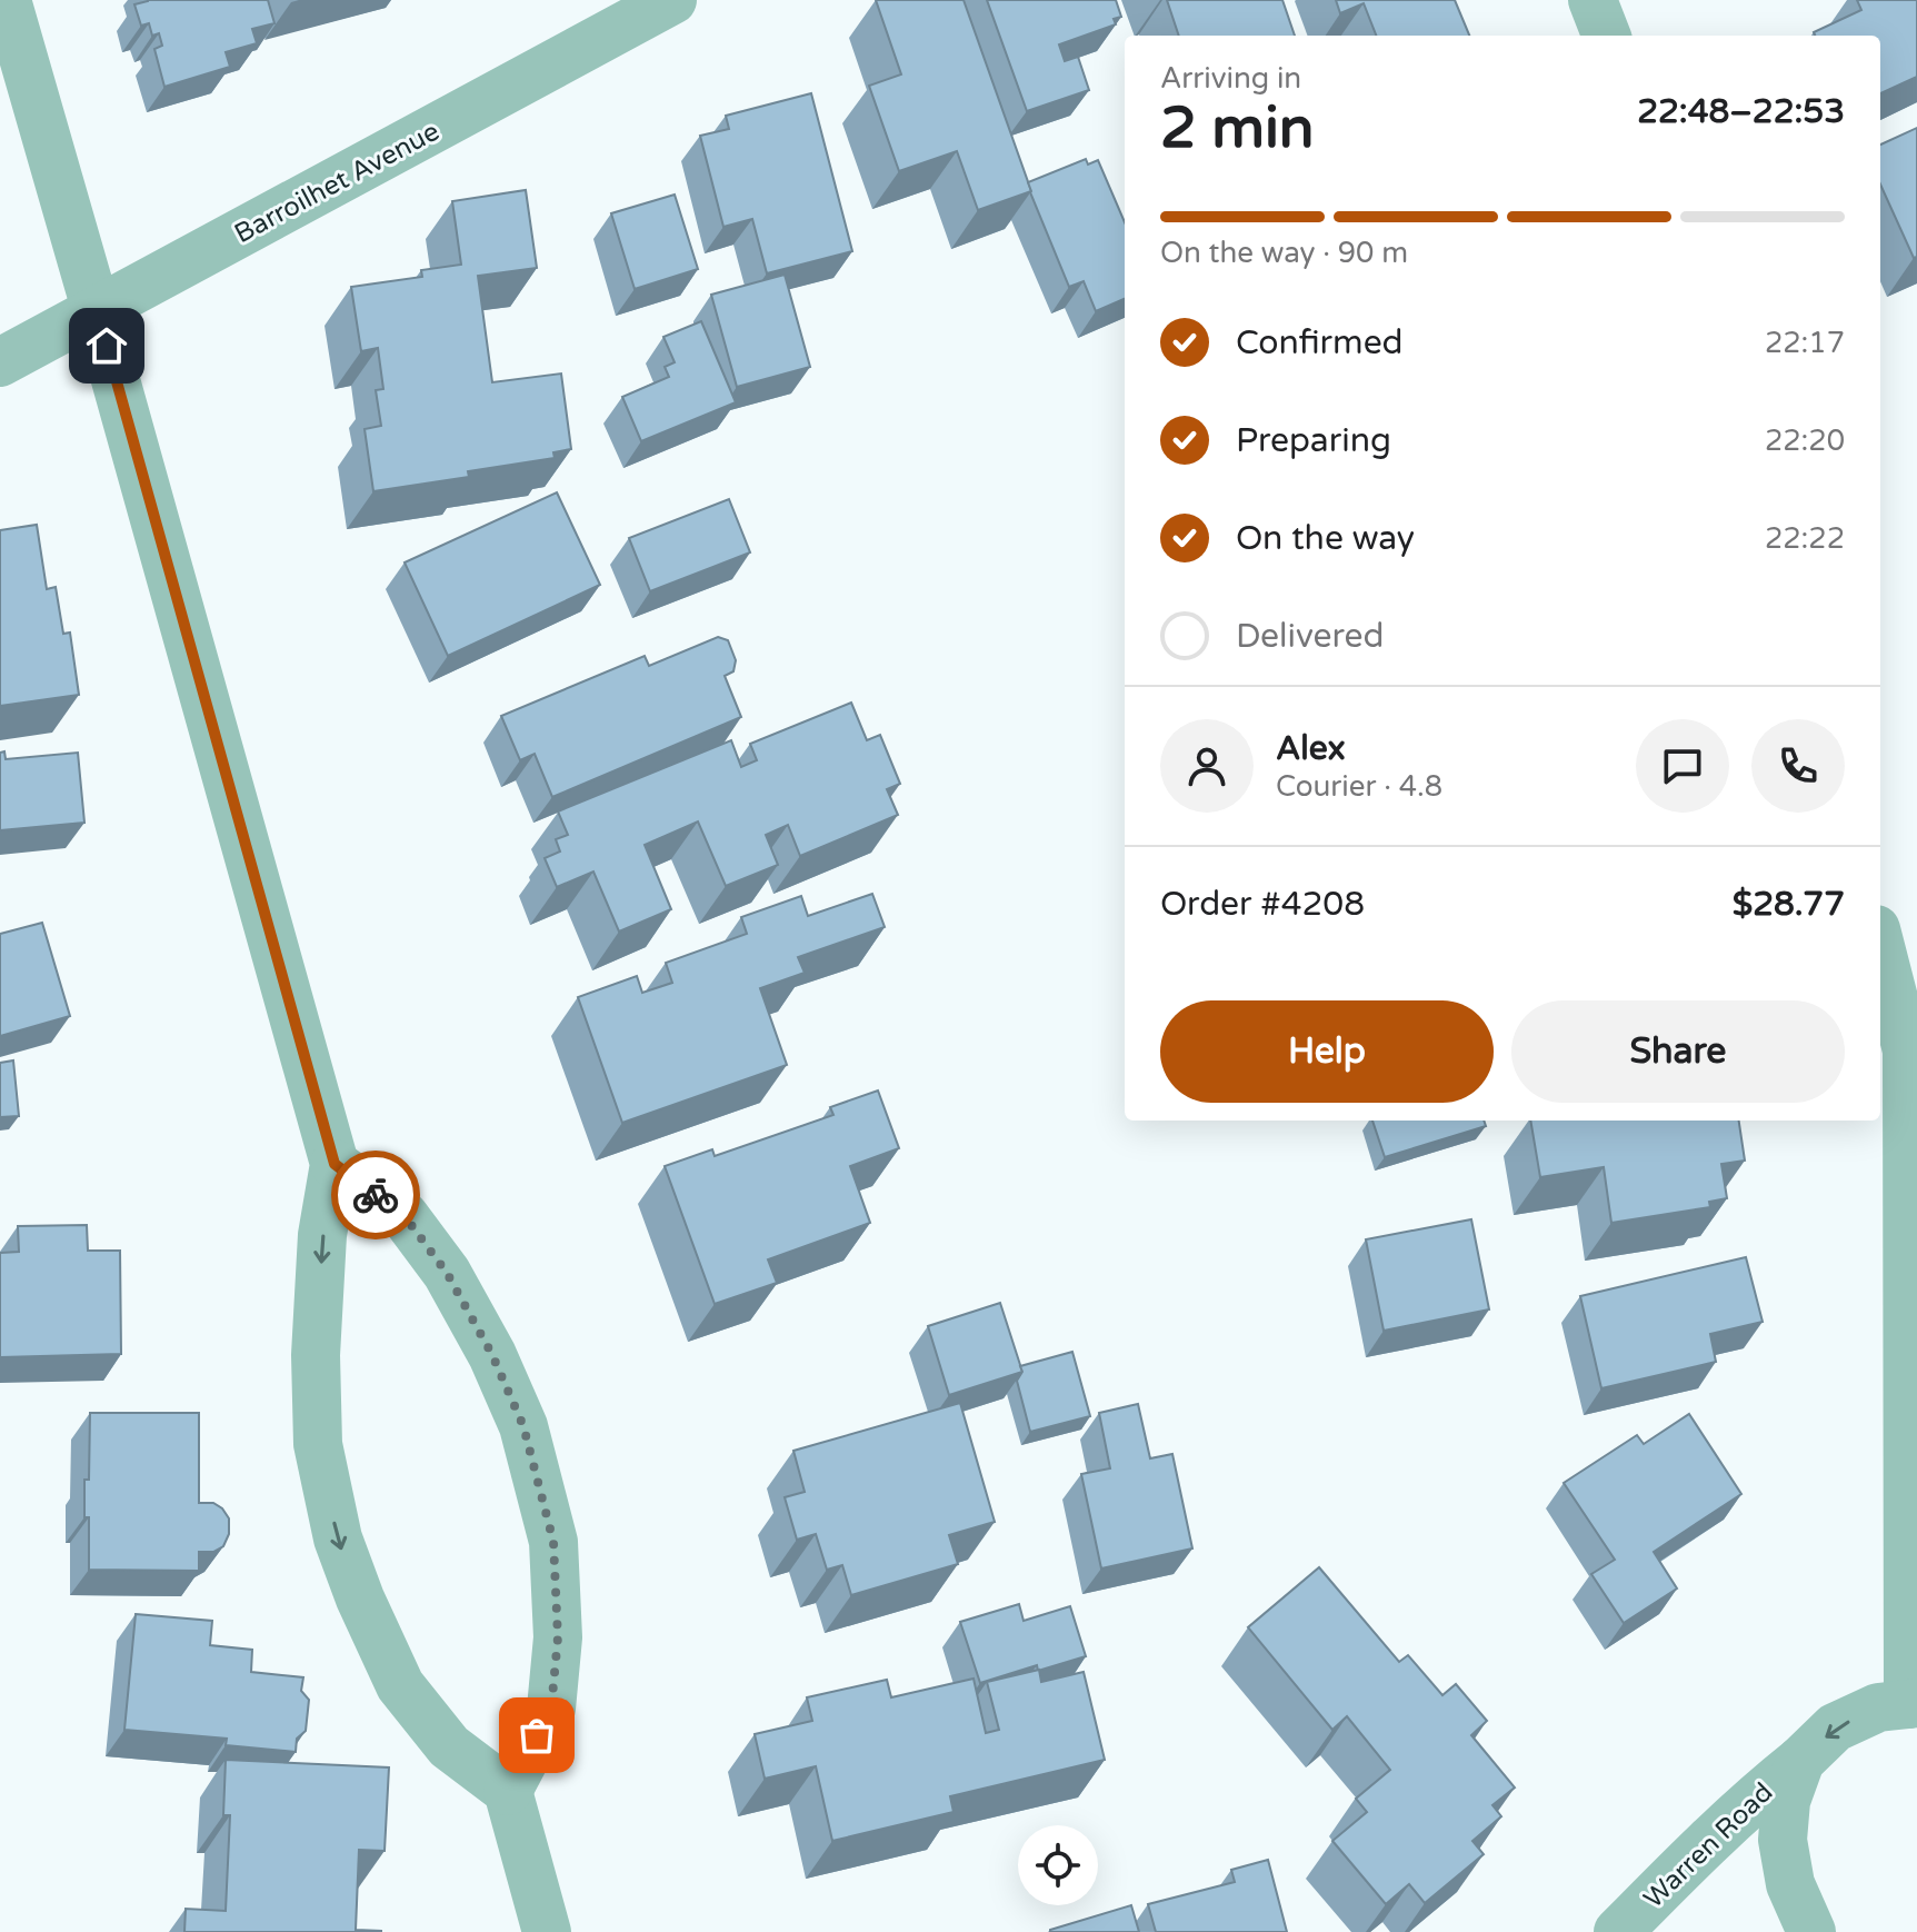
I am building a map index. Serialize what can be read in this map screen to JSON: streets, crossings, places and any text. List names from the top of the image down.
{
  "streets": {
    "street": ["Barroilhet Avenue", "Warren Road"]
  },
  "page": {
    "heading": ["2 min", "Arriving in", "22:48–22:53"],
    "panel": [
      "Alex",
      "Courier · 4.8",
      "Order #4208",
      "$28.77"
    ],
    "bar": "On the way · 90 m",
    "list": [
      ["Confirmed", "22:17"],
      ["Preparing", "22:20"],
      ["On the way", "22:22"],
      "Delivered"
    ],
    "buttons": ["Help", "Share"]
  }
}
